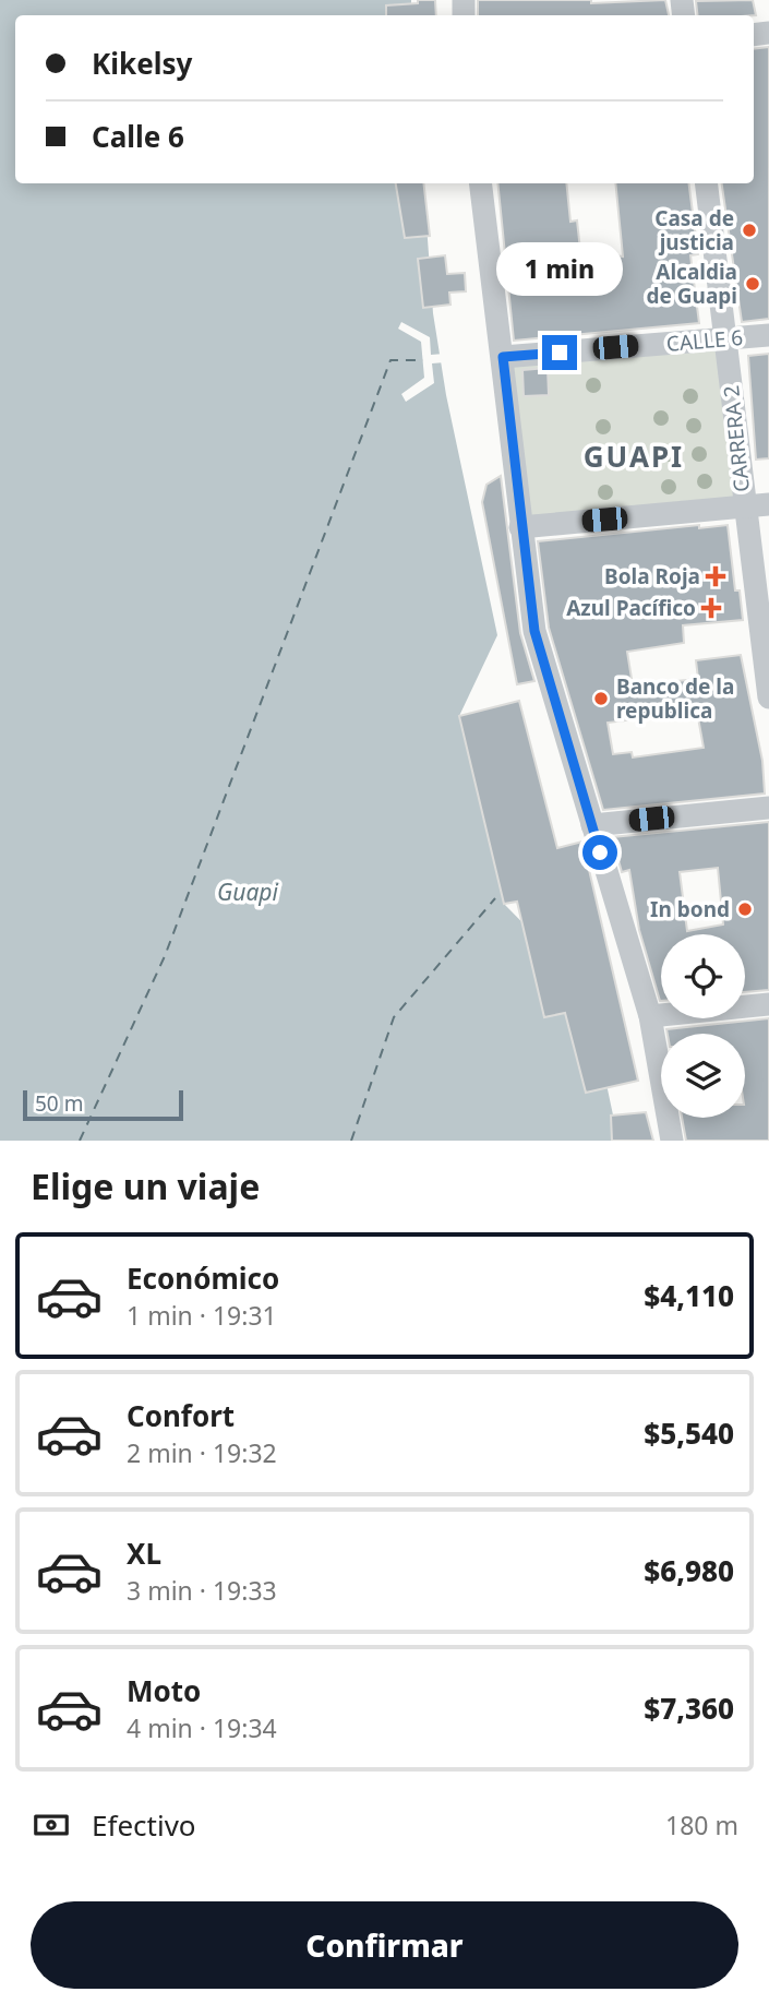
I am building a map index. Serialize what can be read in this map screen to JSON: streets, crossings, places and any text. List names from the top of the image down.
{
  "streets": {
    "street": ["CALLE 6", "CARRERA 2"]
  },
  "crossings": [
    ["CALLE 6", "CARRERA 2"]
  ],
  "districts": ["GUAPI"],
  "water": ["Guapi"],
  "places": {
    "other": [
      "Casa de justicia",
      "Alcaldia de Guapi",
      "Banco de la republica",
      "In bond"
    ],
    "health": ["Bola Roja", "Azul Pacífico"]
  },
  "scale_bar": "50 m",
  "page": {
    "banner": ["Kikelsy", "Calle 6"],
    "bubble": "1 min",
    "scale": "50 m",
    "heading": "Elige un viaje",
    "list": [
      {
        "name": "Económico",
        "note": "1 min · 19:31",
        "value": "$4,110"
      },
      {
        "name": "Confort",
        "note": "2 min · 19:32",
        "value": "$5,540"
      },
      {
        "name": "XL",
        "note": "3 min · 19:33",
        "value": "$6,980"
      },
      {
        "name": "Moto",
        "note": "4 min · 19:34",
        "value": "$7,360"
      }
    ],
    "pay": ["Efectivo", "180 m"],
    "buttons": "Confirmar"
  }
}
